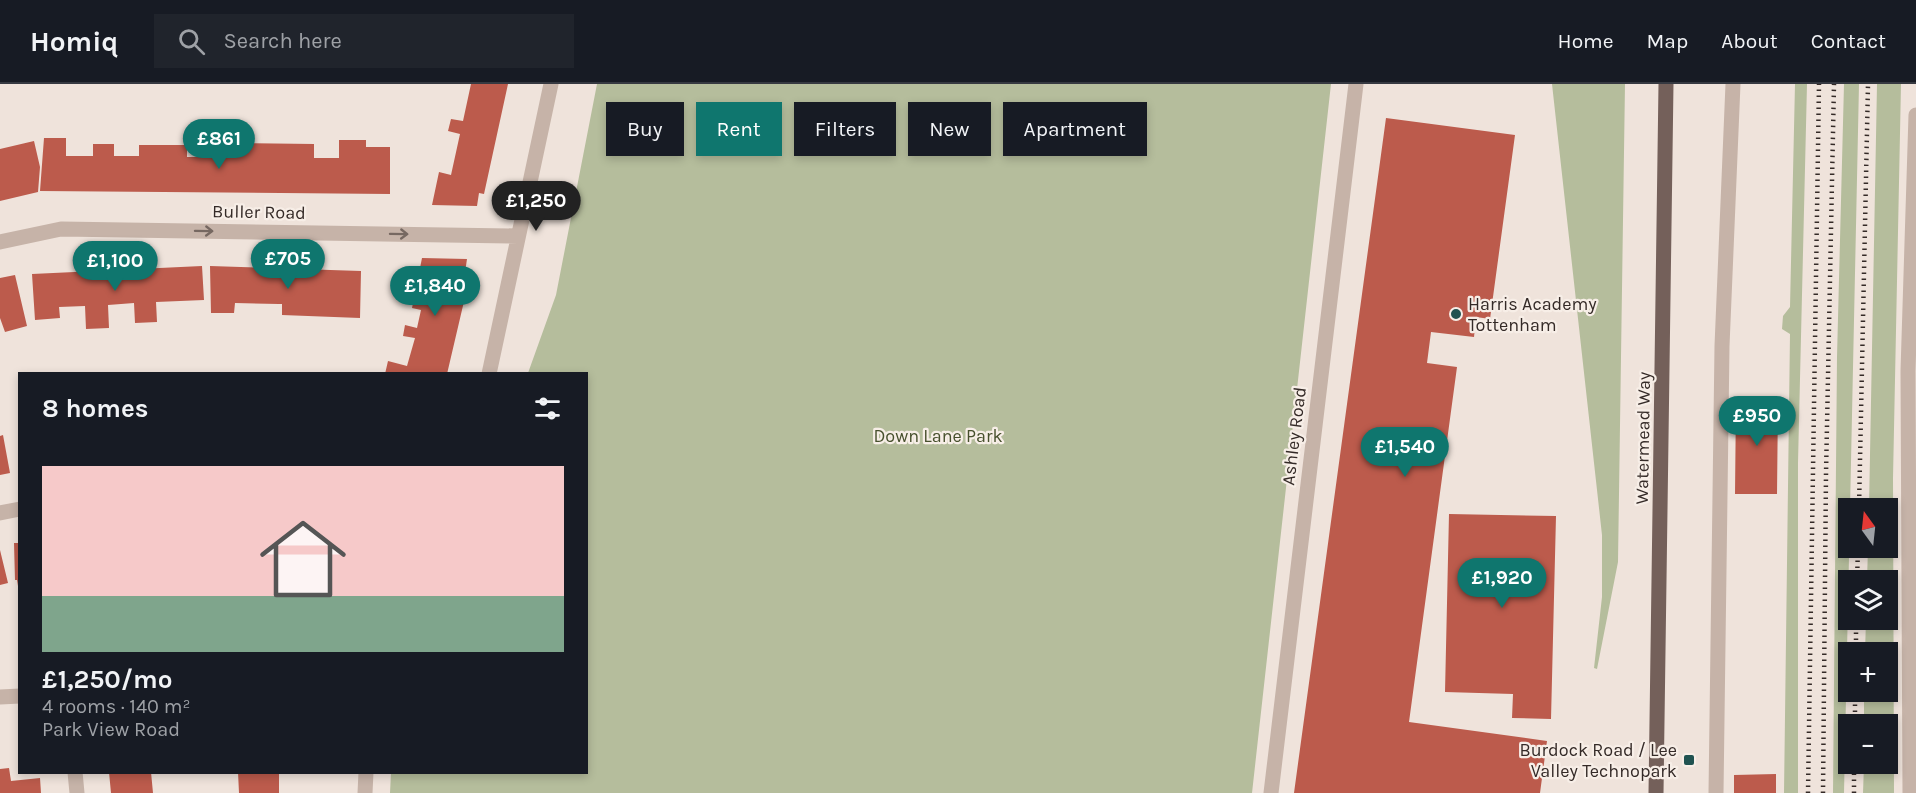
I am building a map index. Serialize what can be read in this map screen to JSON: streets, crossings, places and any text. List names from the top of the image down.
{
  "streets": {
    "main road": ["Watermead Way"],
    "street": ["Buller Road", "Ashley Road"]
  },
  "one_way": ["Buller Road"],
  "parks": ["Down Lane Park"],
  "places": {
    "other": ["Harris Academy Tottenham"],
    "transit": ["Burdock Road / Lee Valley Technopark"]
  },
  "north": "top",
  "page": {
    "header": "Homiq",
    "search": "Search here",
    "nav": [
      "Home",
      "Map",
      "About",
      "Contact"
    ],
    "chip": [
      "Buy",
      "Rent",
      "Filters",
      "New",
      "Apartment"
    ],
    "price": [
      "£861",
      "£1,250",
      "£705",
      "£1,100",
      "£1,840",
      "£950",
      "£1,540",
      "£1,920"
    ],
    "heading": "8 homes",
    "list": [
      {
        "name": "£1,250/mo",
        "note": "4 rooms · 140 m² · Park View Road"
      }
    ],
    "map_buttons": ["+", "−"]
  }
}
